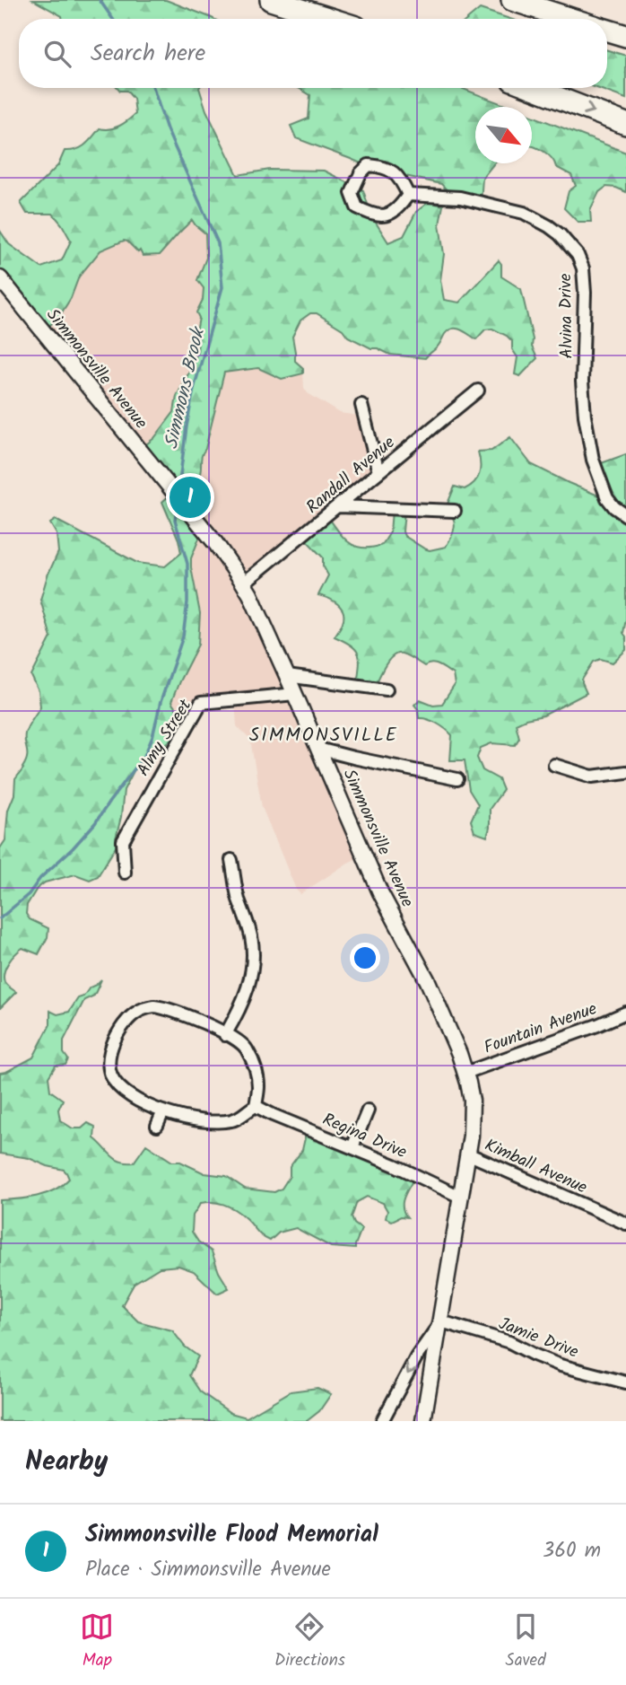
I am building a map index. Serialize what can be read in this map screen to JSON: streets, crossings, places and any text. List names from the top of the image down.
{
  "streets": {
    "street": [
      "Alvina Drive",
      "Simmonsville Avenue",
      "Randall Avenue",
      "Almy Street",
      "Fountain Avenue",
      "Regina Drive",
      "Kimball Avenue",
      "Jamie Drive"
    ]
  },
  "crossings": [
    ["Simmonsville Avenue", "Randall Avenue"],
    ["Simmonsville Avenue", "Almy Street"],
    ["Simmonsville Avenue", "Fountain Avenue"],
    ["Simmonsville Avenue", "Regina Drive"],
    ["Simmonsville Avenue", "Kimball Avenue"],
    ["Simmonsville Avenue", "Jamie Drive"]
  ],
  "districts": ["SIMMONSVILLE"],
  "water": ["Simmons Brook"],
  "north": "bottom right",
  "page": {
    "search": "Search here",
    "pins": "1",
    "heading": "Nearby",
    "list": [
      {
        "mark": "1",
        "name": "Simmonsville Flood Memorial",
        "note": "Place · Simmonsville Avenue",
        "value": "360 m"
      }
    ],
    "nav": ["Map", "Directions", "Saved"]
  }
}
